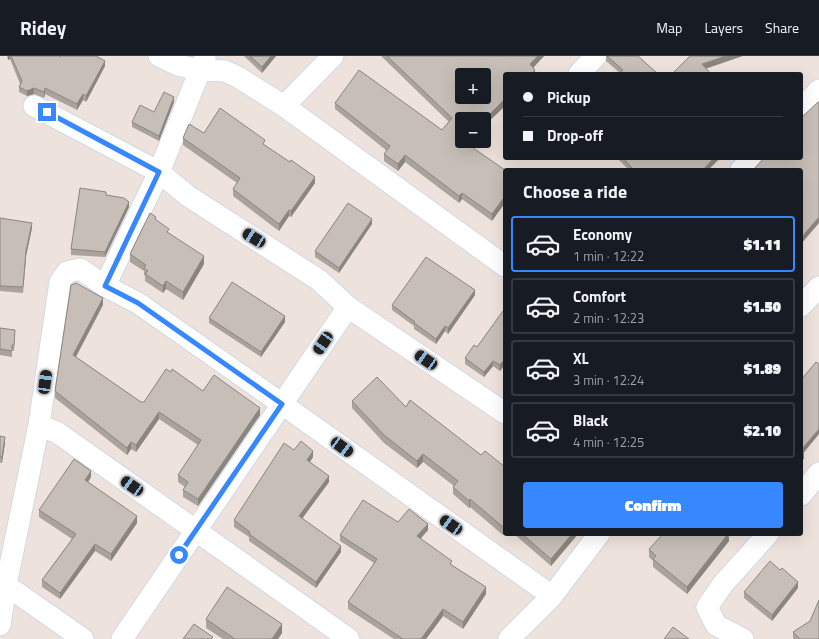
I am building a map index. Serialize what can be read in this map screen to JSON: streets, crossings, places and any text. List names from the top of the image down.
{
  "page": {
    "header": "Ridey",
    "nav": ["Map", "Layers", "Share"],
    "map_buttons": ["+", "−"],
    "banner": ["Pickup", "Drop-off"],
    "heading": "Choose a ride",
    "list": [
      {
        "name": "Economy",
        "note": "1 min · 12:22",
        "value": "$1.11"
      },
      {
        "name": "Comfort",
        "note": "2 min · 12:23",
        "value": "$1.50"
      },
      {
        "name": "XL",
        "note": "3 min · 12:24",
        "value": "$1.89"
      },
      {
        "name": "Black",
        "note": "4 min · 12:25",
        "value": "$2.10"
      }
    ],
    "buttons": "Confirm"
  }
}
